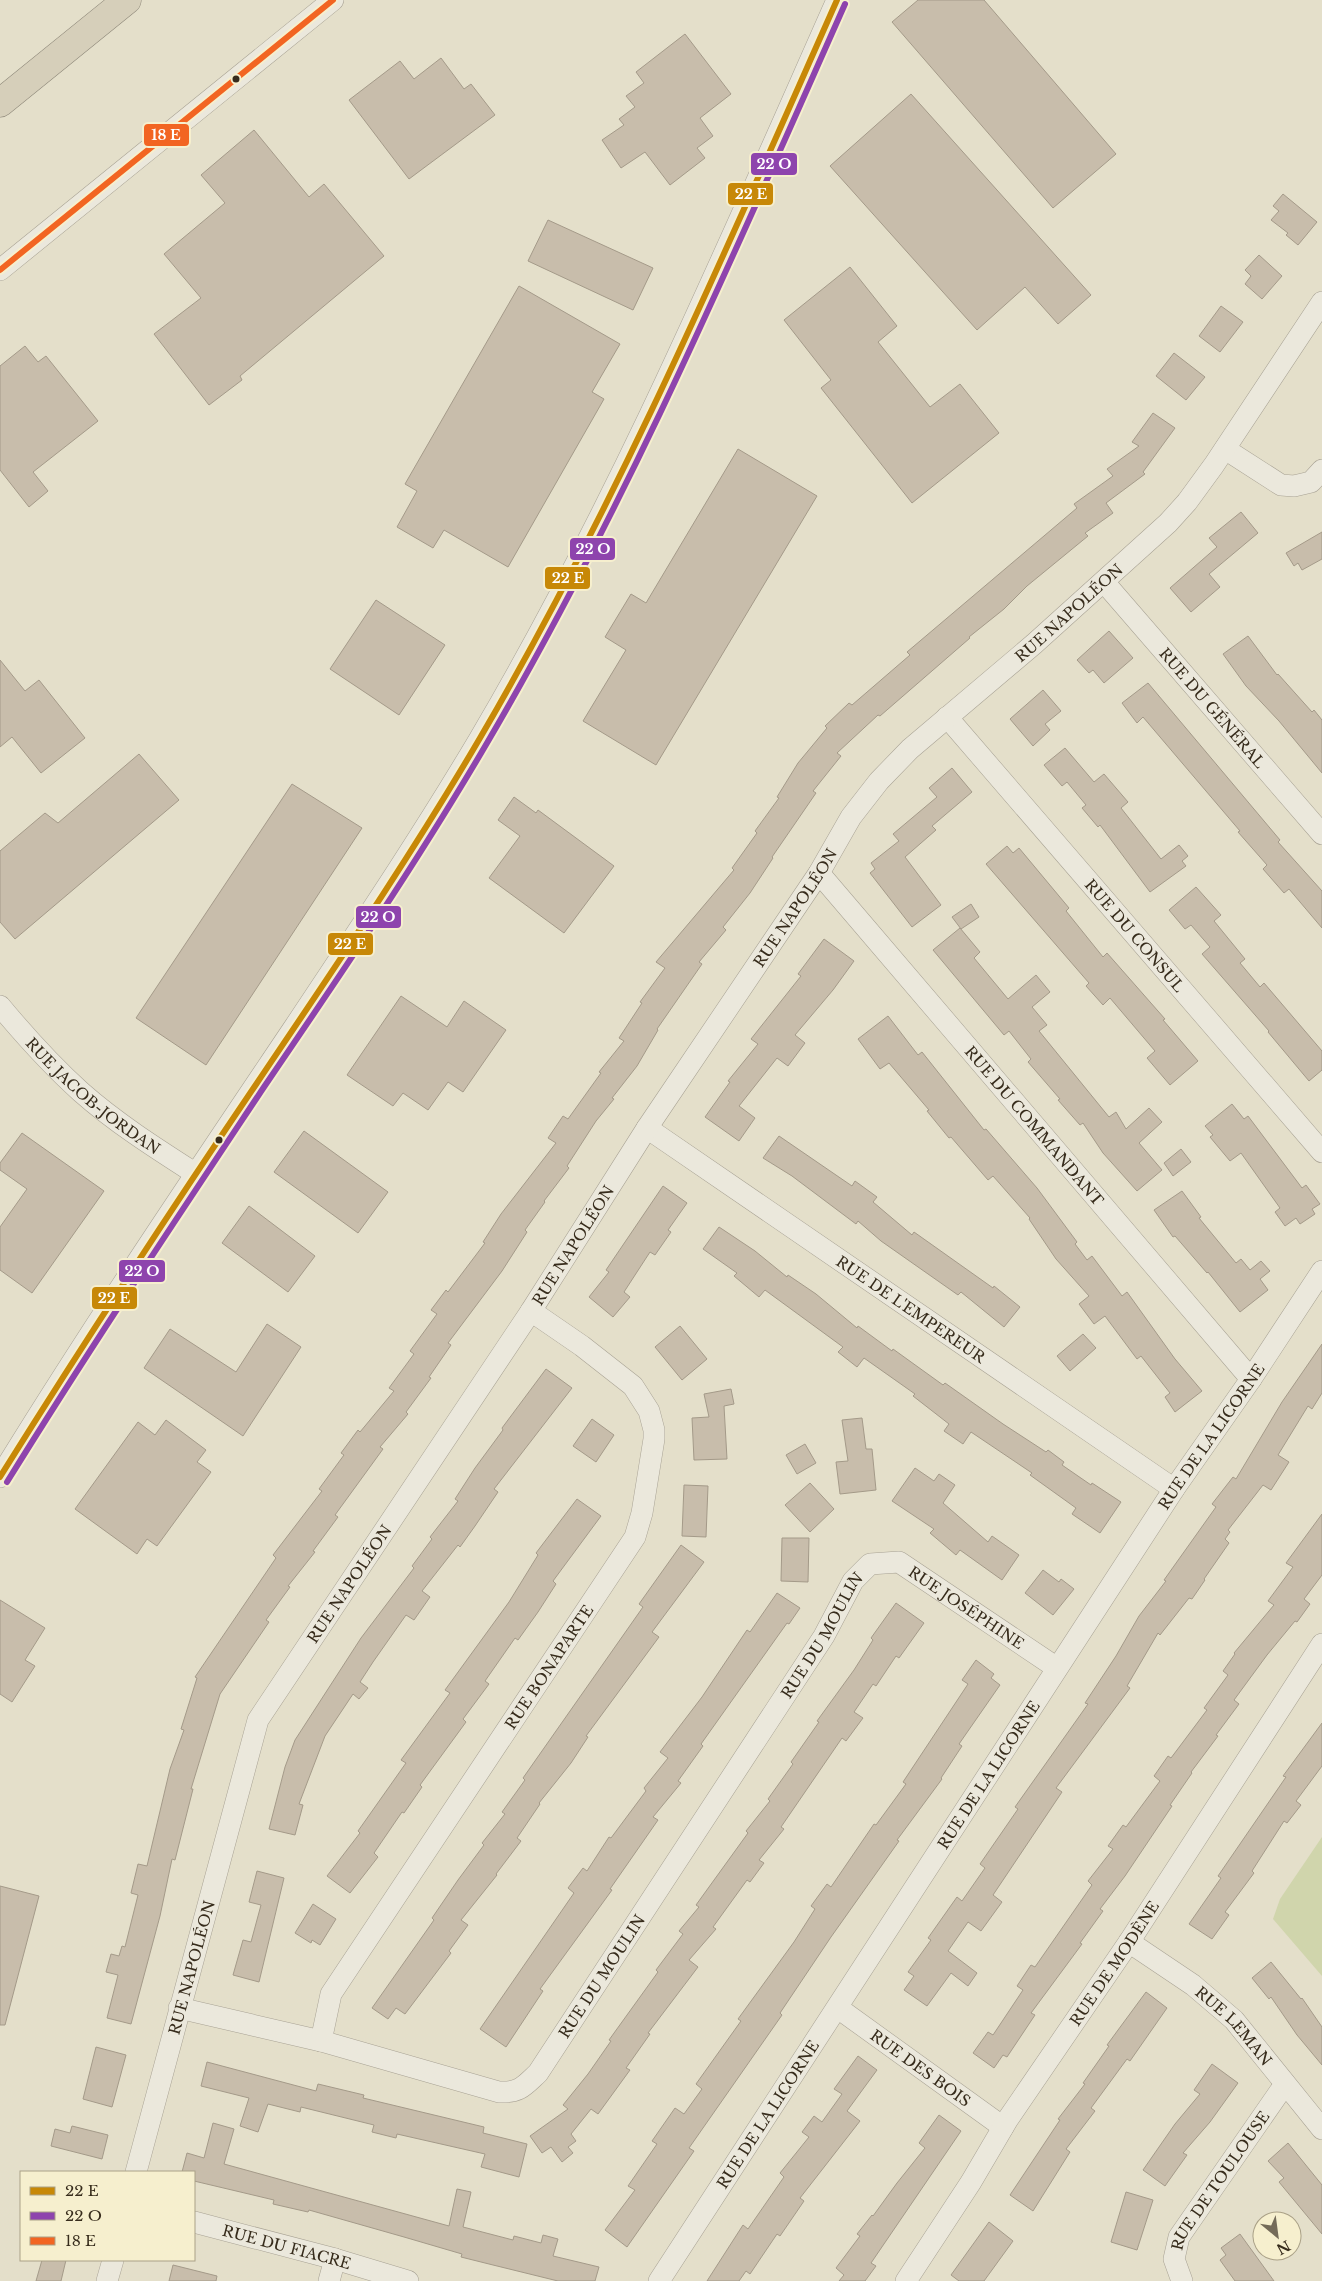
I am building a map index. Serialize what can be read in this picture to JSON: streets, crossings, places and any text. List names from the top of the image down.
{
  "streets": {
    "street": [
      "RUE NAPOLÉON",
      "RUE DU GÉNÉRAL",
      "RUE DU CONSUL",
      "RUE JACOB-JORDAN",
      "RUE DU COMMANDANT",
      "RUE DE L'EMPEREUR",
      "RUE DE LA LICORNE",
      "RUE JOSÉPHINE",
      "RUE DU MOULIN",
      "RUE BONAPARTE",
      "RUE DE MODÈNE",
      "RUE LEMAN",
      "RUE DES BOIS",
      "RUE DE TOULOUSE",
      "RUE DU FIACRE"
    ]
  },
  "crossings": [
    ["RUE NAPOLÉON", "RUE DU GÉNÉRAL"],
    ["RUE NAPOLÉON", "RUE DU CONSUL"],
    ["RUE NAPOLÉON", "RUE DU COMMANDANT"],
    ["RUE NAPOLÉON", "RUE DE L'EMPEREUR"],
    ["RUE NAPOLÉON", "RUE DU MOULIN"],
    ["RUE NAPOLÉON", "RUE BONAPARTE"],
    ["RUE DU COMMANDANT", "RUE DE LA LICORNE"],
    ["RUE DE L'EMPEREUR", "RUE DE LA LICORNE"],
    ["RUE DE LA LICORNE", "RUE JOSÉPHINE"],
    ["RUE DE LA LICORNE", "RUE DES BOIS"],
    ["RUE JOSÉPHINE", "RUE DU MOULIN"],
    ["RUE DU MOULIN", "RUE BONAPARTE"],
    ["RUE DE MODÈNE", "RUE LEMAN"],
    ["RUE DE MODÈNE", "RUE DES BOIS"],
    ["RUE LEMAN", "RUE DE TOULOUSE"]
  ],
  "legend": ["22 E", "22 O", "18 E"],
  "north": "bottom right"
}
